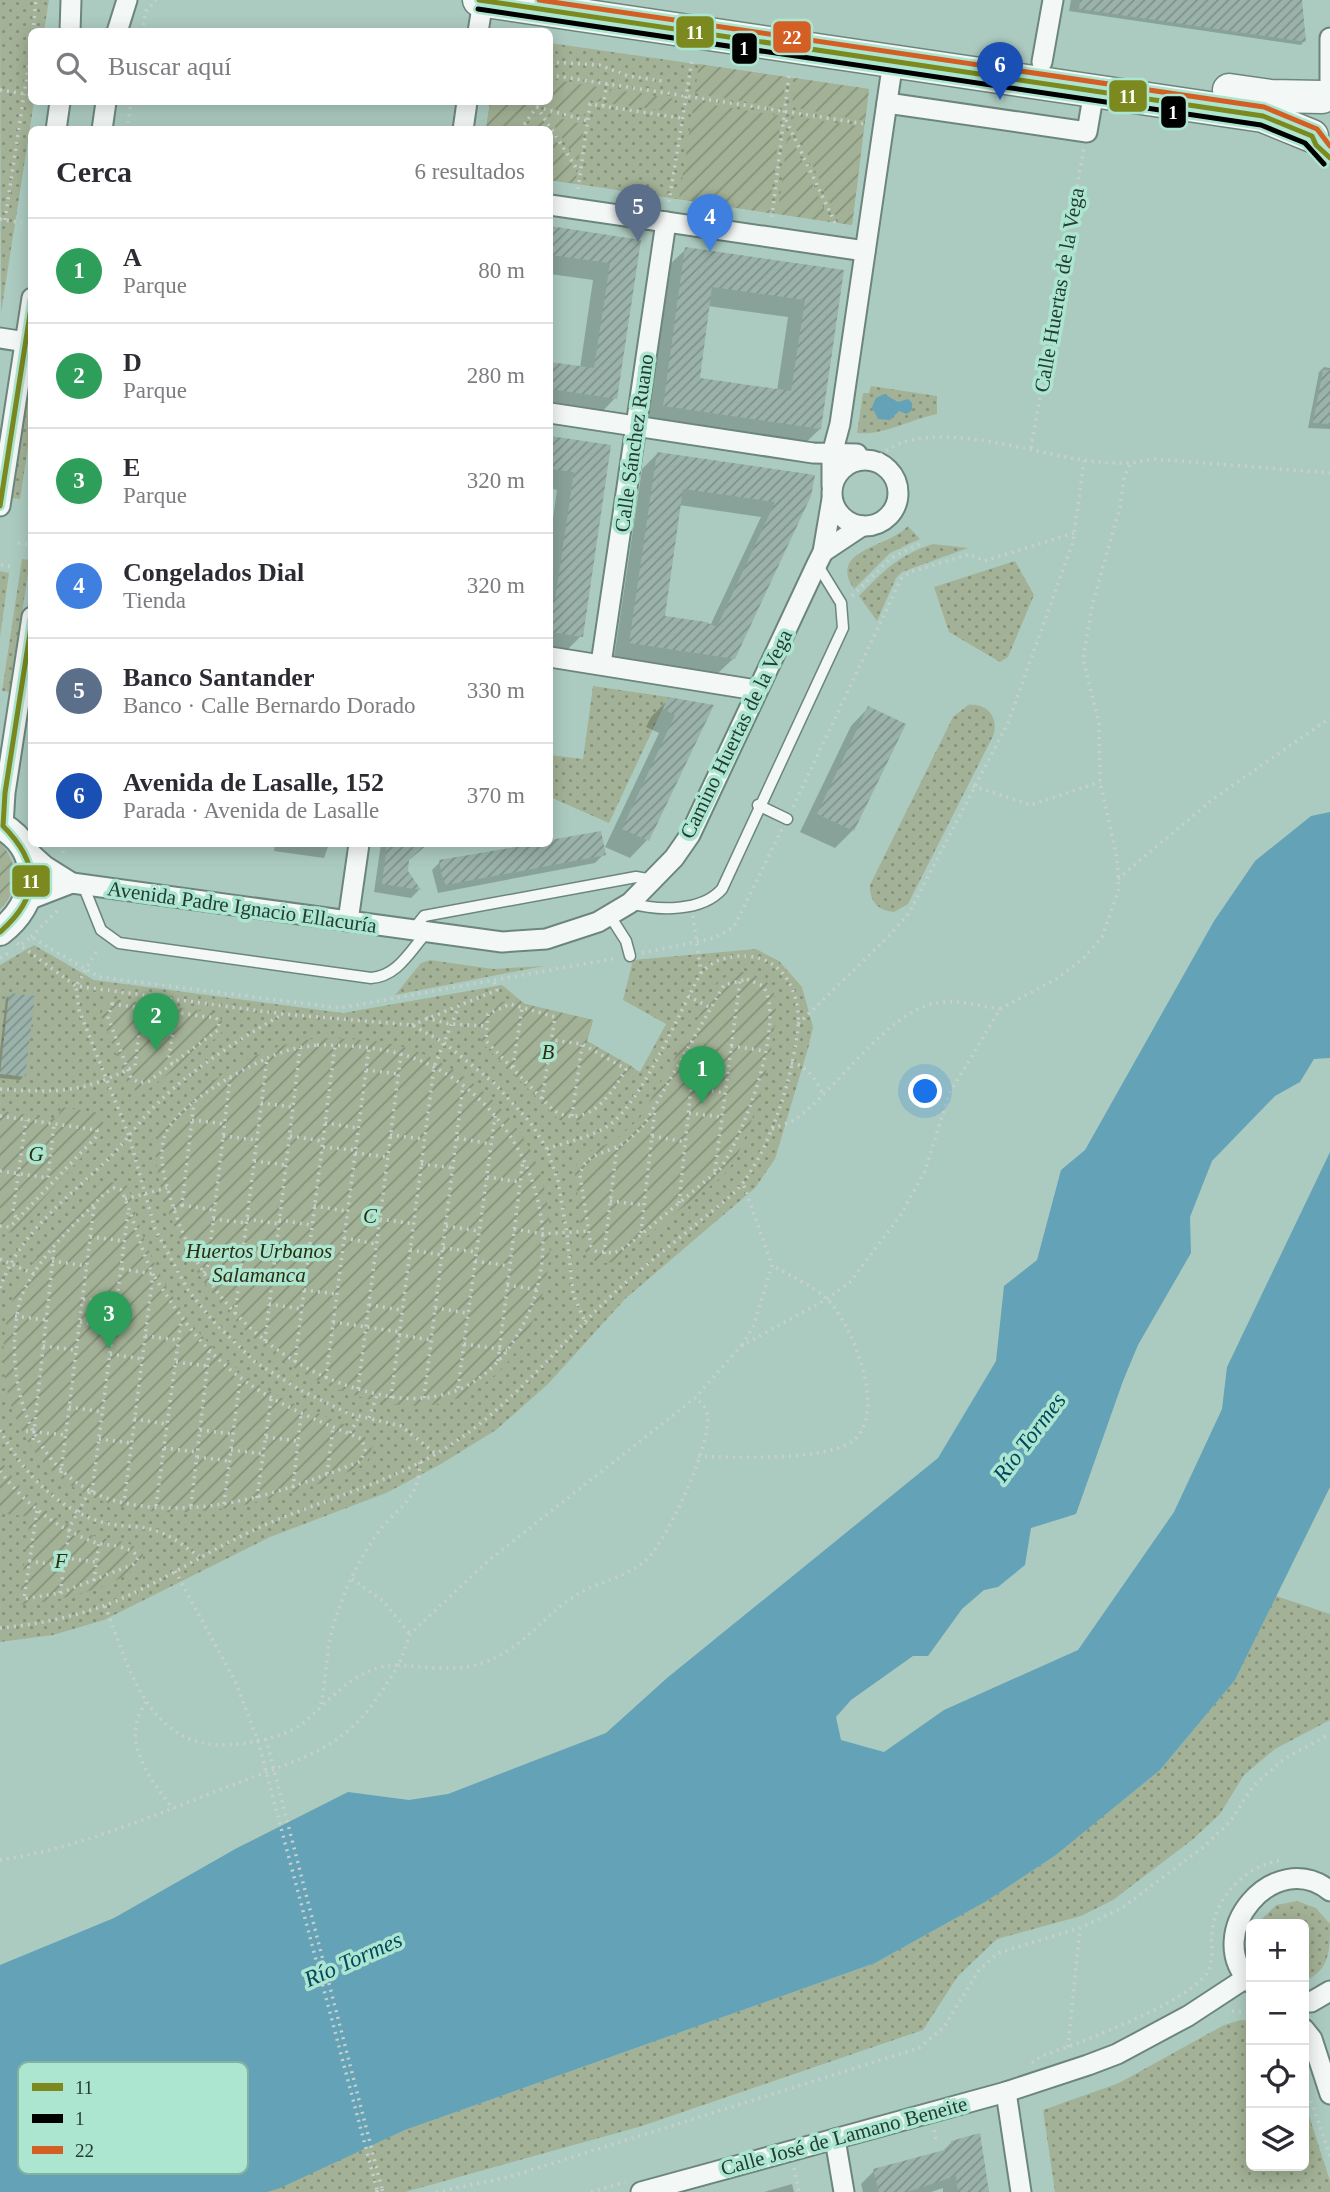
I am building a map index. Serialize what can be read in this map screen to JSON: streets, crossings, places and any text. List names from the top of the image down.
{
  "streets": {
    "street": [
      "Calle Sánchez Ruano",
      "Camino Huertas de la Vega",
      "Avenida Padre Ignacio Ellacuría",
      "Calle José de Lamano Beneite"
    ],
    "path": ["Calle Huertas de la Vega"]
  },
  "crossings": [
    ["Camino Huertas de la Vega", "Avenida Padre Ignacio Ellacuría"]
  ],
  "water": ["Río Tormes"],
  "parks": [
    "B",
    "G",
    "C",
    "Huertos Urbanos Salamanca",
    "F"
  ],
  "lines": ["transit line 11", "transit line 22", "transit line 1"],
  "legend": ["11", "1", "22"],
  "page": {
    "search": "Buscar aquí",
    "pins": [
      "6",
      "5",
      "4",
      "2",
      "1",
      "3"
    ],
    "heading": ["Cerca", "6 resultados"],
    "list": [
      {
        "mark": "1",
        "name": "A",
        "note": "Parque",
        "value": "80 m"
      },
      {
        "mark": "2",
        "name": "D",
        "note": "Parque",
        "value": "280 m"
      },
      {
        "mark": "3",
        "name": "E",
        "note": "Parque",
        "value": "320 m"
      },
      {
        "mark": "4",
        "name": "Congelados Dial",
        "note": "Tienda",
        "value": "320 m"
      },
      {
        "mark": "5",
        "name": "Banco Santander",
        "note": "Banco · Calle Bernardo Dorado",
        "value": "330 m"
      },
      {
        "mark": "6",
        "name": "Avenida de Lasalle, 152",
        "note": "Parada · Avenida de Lasalle",
        "value": "370 m"
      }
    ],
    "map_buttons": ["+", "−"]
  }
}
